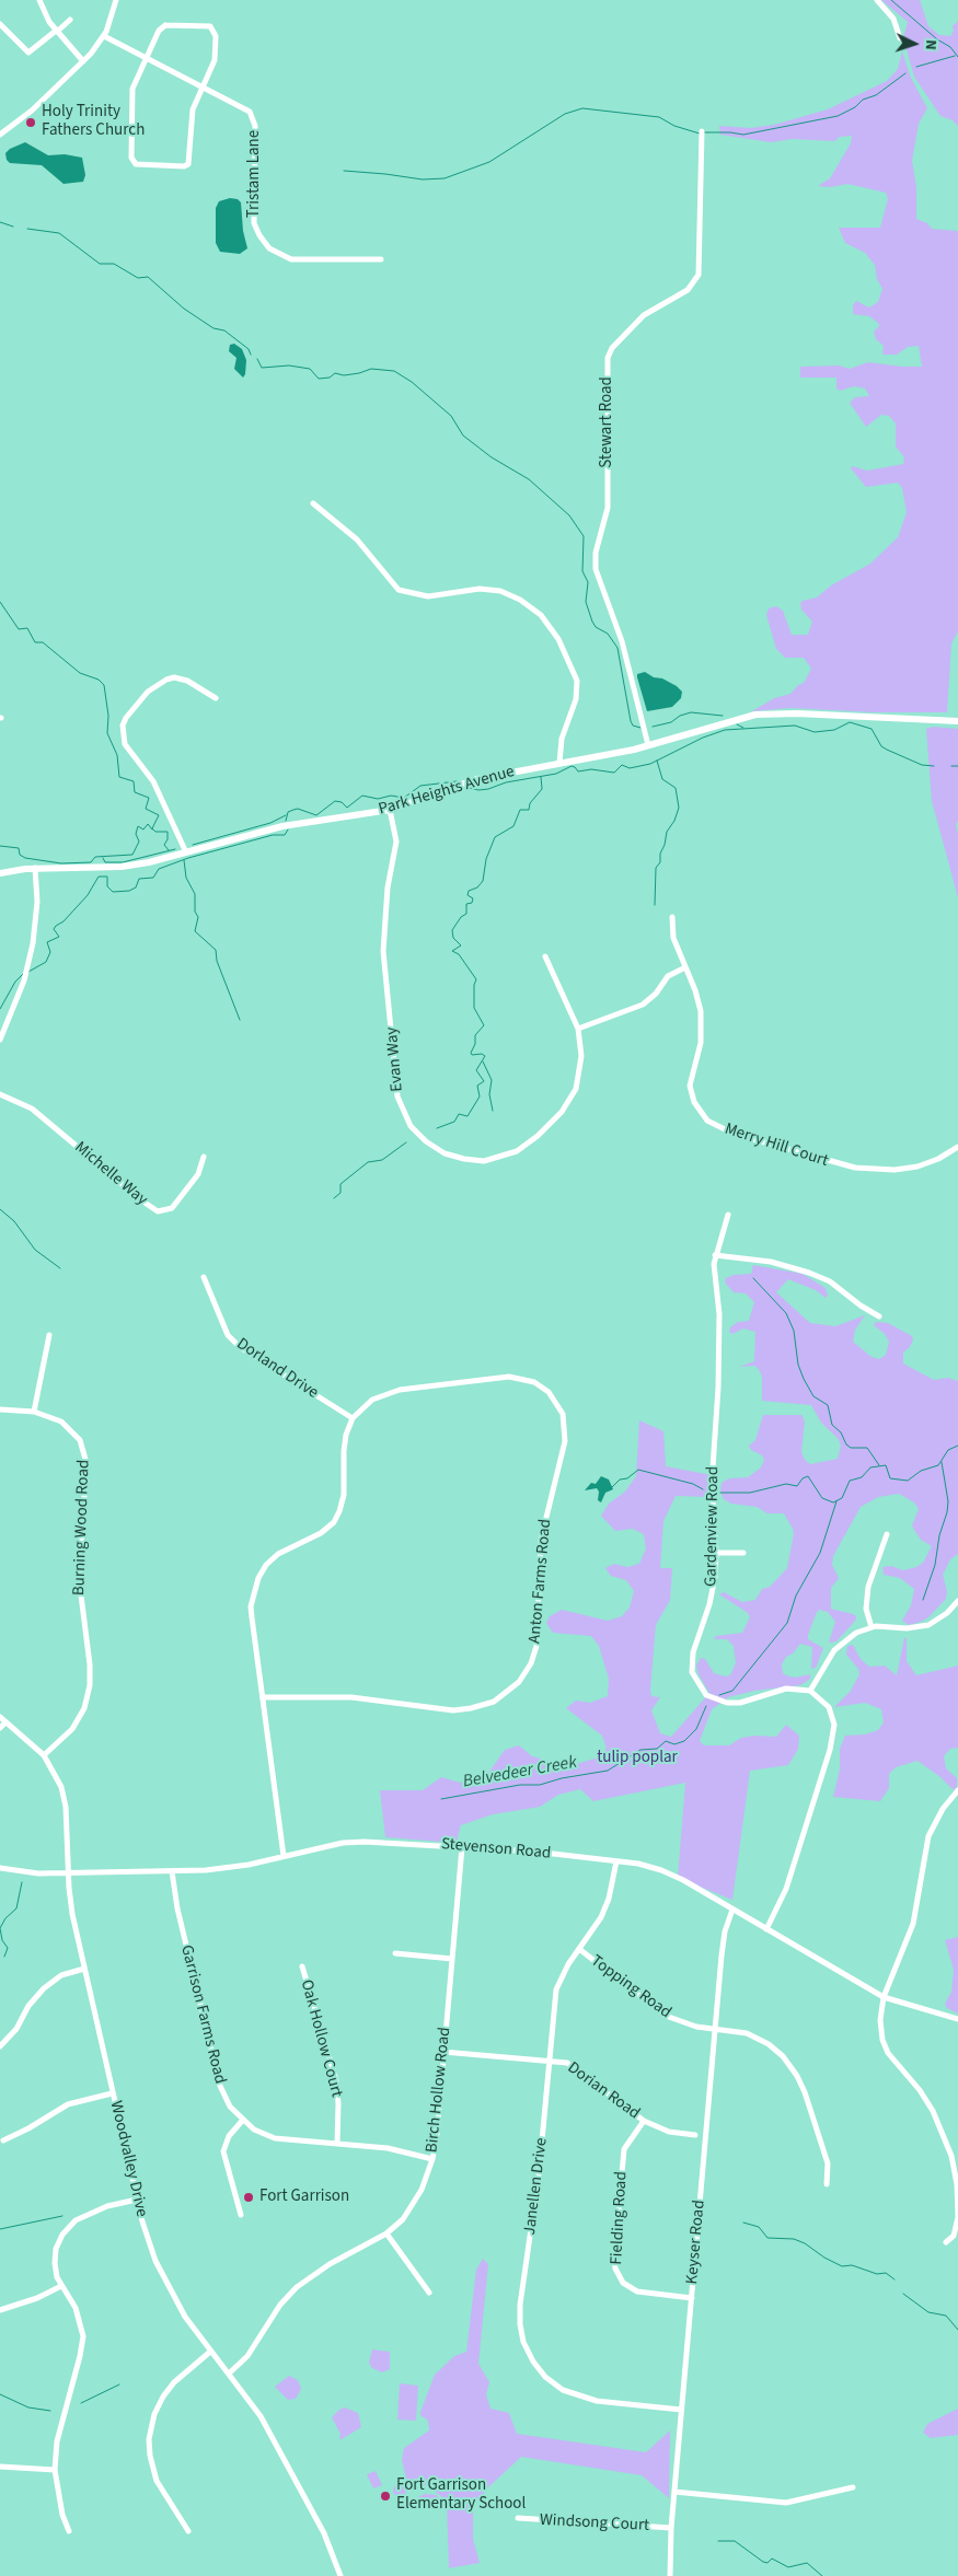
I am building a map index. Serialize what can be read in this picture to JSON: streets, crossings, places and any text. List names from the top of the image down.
{
  "streets": {
    "main road": ["Park Heights Avenue"],
    "street": [
      "Tristam Lane",
      "Stewart Road",
      "Evan Way",
      "Merry Hill Court",
      "Michelle Way",
      "Dorland Drive",
      "Gardenview Road",
      "Burning Wood Road",
      "Anton Farms Road",
      "Stevenson Road",
      "Topping Road",
      "Garrison Farms Road",
      "Oak Hollow Court",
      "Birch Hollow Road",
      "Dorian Road",
      "Woodvalley Drive",
      "Janellen Drive",
      "Fielding Road",
      "Keyser Road",
      "Windsong Court"
    ]
  },
  "crossings": [
    ["Stewart Road", "Park Heights Avenue"],
    ["Park Heights Avenue", "Evan Way"],
    ["Dorland Drive", "Anton Farms Road"],
    ["Burning Wood Road", "Woodvalley Drive"],
    ["Anton Farms Road", "Stevenson Road"],
    ["Stevenson Road", "Garrison Farms Road"],
    ["Stevenson Road", "Birch Hollow Road"],
    ["Stevenson Road", "Woodvalley Drive"],
    ["Stevenson Road", "Janellen Drive"],
    ["Stevenson Road", "Keyser Road"],
    ["Topping Road", "Janellen Drive"],
    ["Topping Road", "Keyser Road"],
    ["Garrison Farms Road", "Oak Hollow Court"],
    ["Garrison Farms Road", "Birch Hollow Road"],
    ["Birch Hollow Road", "Dorian Road"],
    ["Birch Hollow Road", "Woodvalley Drive"],
    ["Dorian Road", "Janellen Drive"],
    ["Dorian Road", "Fielding Road"],
    ["Janellen Drive", "Keyser Road"],
    ["Fielding Road", "Keyser Road"],
    ["Keyser Road", "Windsong Court"]
  ],
  "water": ["Belvedeer Creek"],
  "parks": ["tulip poplar"],
  "places": ["Holy Trinity Fathers Church", "Fort Garrison", "Fort Garrison Elementary School"],
  "north": "right"
}
